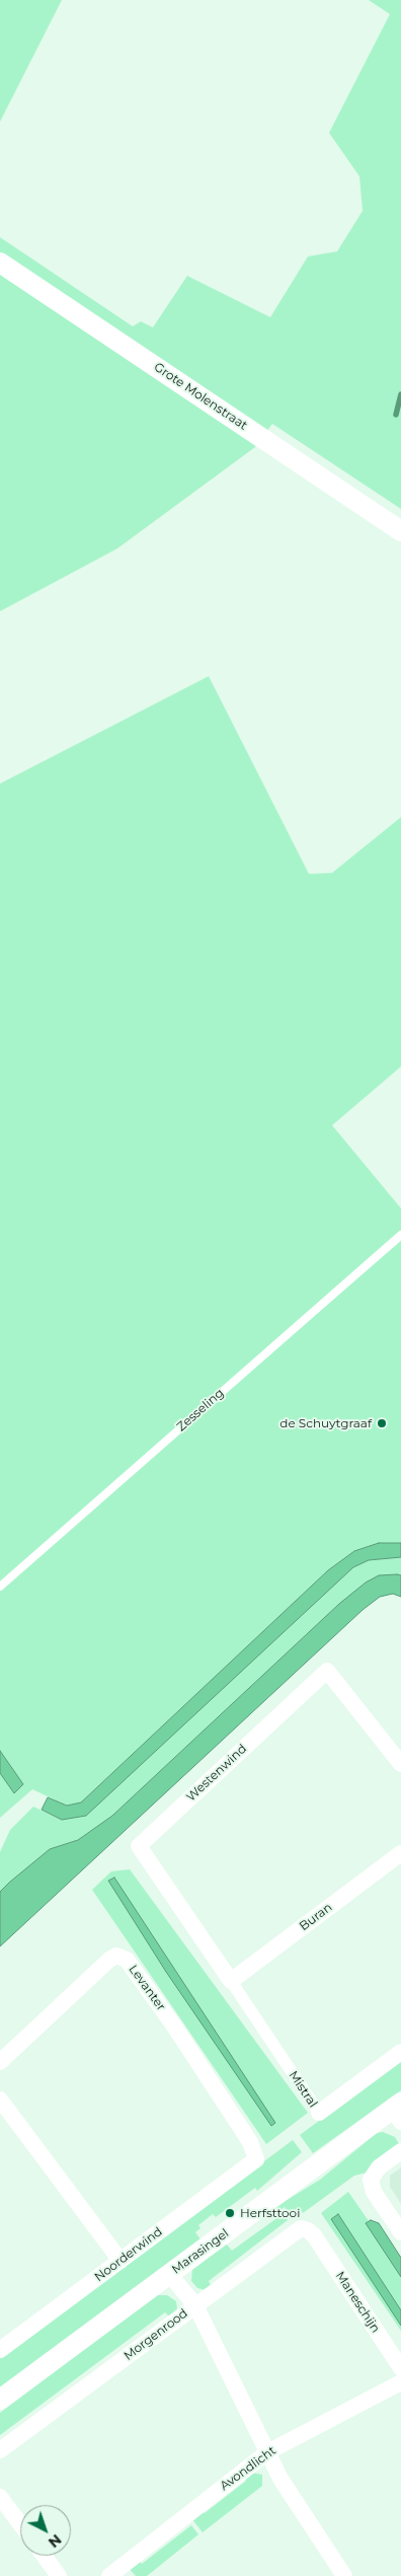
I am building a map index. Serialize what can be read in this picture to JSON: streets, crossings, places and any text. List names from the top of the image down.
{
  "streets": {
    "street": [
      "Grote Molenstraat",
      "Westenwind",
      "Buran",
      "Levanter",
      "Mistral",
      "Marasingel",
      "Noorderwind",
      "Maneschijn",
      "Morgenrood",
      "Avondlicht"
    ],
    "lane": ["Zesseling"]
  },
  "crossings": [
    ["Westenwind", "Buran"],
    ["Westenwind", "Mistral"],
    ["Buran", "Mistral"],
    ["Levanter", "Noorderwind"],
    ["Maneschijn", "Morgenrood"]
  ],
  "places": ["de Schuytgraaf", "Herfsttooi"],
  "north": "bottom right"
}
